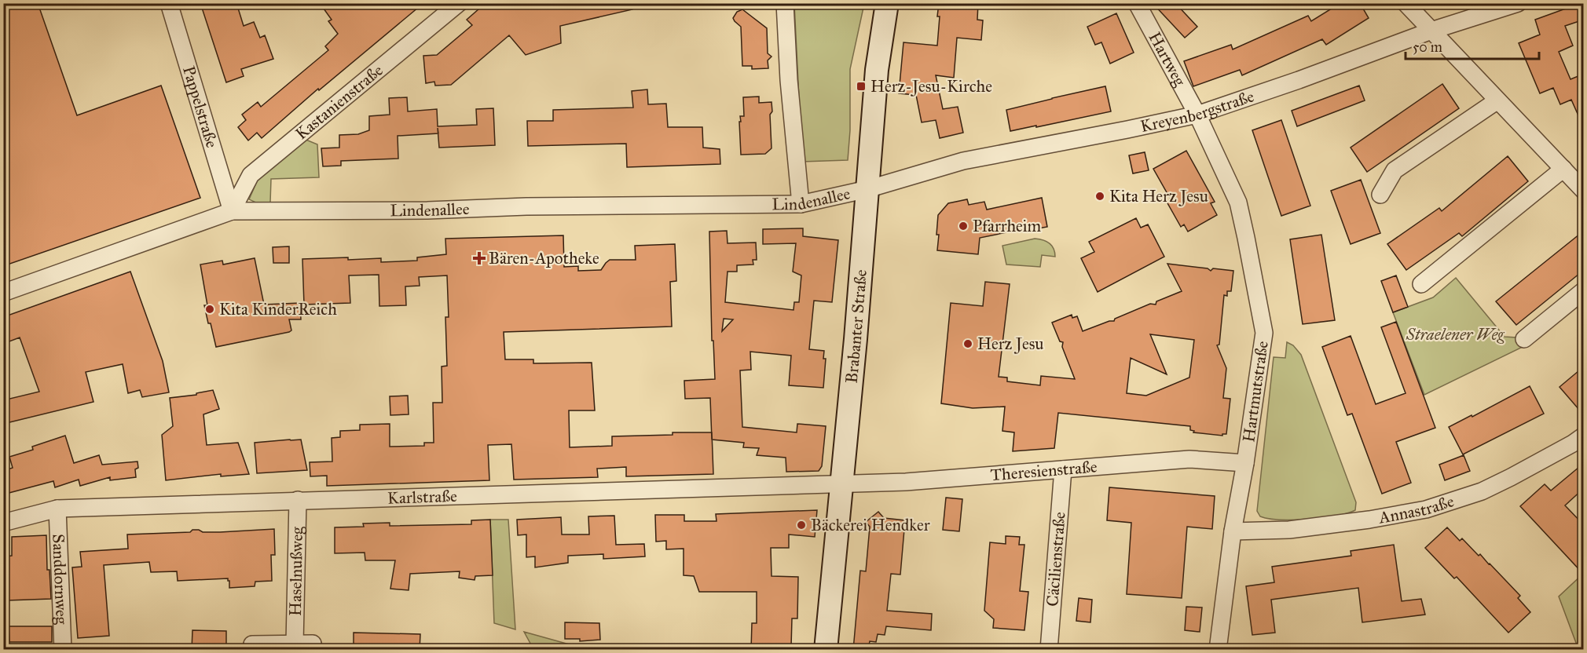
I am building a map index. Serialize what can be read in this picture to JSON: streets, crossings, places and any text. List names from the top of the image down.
{
  "streets": {
    "main road": ["Brabanter Straße"],
    "street": [
      "Hartweg",
      "Kastanienstraße",
      "Pappelstraße",
      "Kreyenbergstraße",
      "Lindenallee",
      "Hartmutstraße",
      "Theresienstraße",
      "Karlstraße",
      "Annastraße",
      "Cäcilienstraße",
      "Haselnußweg",
      "Sanddornweg"
    ]
  },
  "crossings": [
    ["Hartweg", "Kreyenbergstraße"],
    ["Hartweg", "Hartmutstraße"],
    ["Kastanienstraße", "Pappelstraße"],
    ["Kastanienstraße", "Lindenallee"],
    ["Pappelstraße", "Lindenallee"],
    ["Kreyenbergstraße", "Lindenallee"],
    ["Kreyenbergstraße", "Brabanter Straße"],
    ["Kreyenbergstraße", "Hartmutstraße"],
    ["Lindenallee", "Brabanter Straße"],
    ["Brabanter Straße", "Theresienstraße"],
    ["Brabanter Straße", "Karlstraße"],
    ["Hartmutstraße", "Theresienstraße"],
    ["Hartmutstraße", "Annastraße"],
    ["Theresienstraße", "Karlstraße"],
    ["Theresienstraße", "Cäcilienstraße"],
    ["Karlstraße", "Haselnußweg"],
    ["Karlstraße", "Sanddornweg"]
  ],
  "parks": ["Straelener Weg"],
  "places": {
    "transit": ["Herz-Jesu-Kirche"],
    "other": [
      "Kita Herz Jesu",
      "Pfarrheim",
      "Kita KinderReich",
      "Herz Jesu",
      "Bäckerei Hendker"
    ],
    "health": ["Bären-Apotheke"]
  },
  "scale_bar": "50 m"
}
